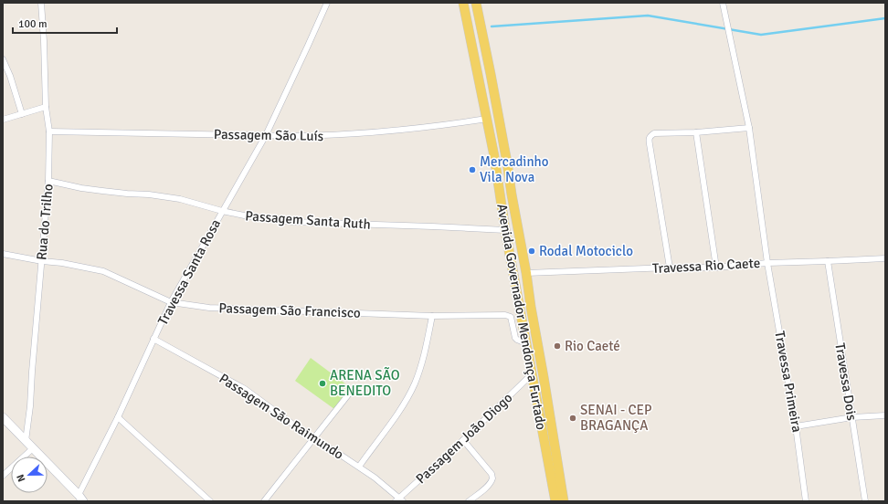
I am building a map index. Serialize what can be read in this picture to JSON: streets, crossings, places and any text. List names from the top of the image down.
{
  "streets": {
    "main road": ["Avenida Governador Mendonça Furtado"],
    "street": [
      "Passagem São Luís",
      "Passagem Santa Ruth",
      "Rua do Trilho",
      "Travessa Rio Caete",
      "Travessa Santa Rosa",
      "Passagem São Francisco",
      "Travessa Primeira",
      "Travessa Dois",
      "Passagem São Raimundo",
      "Passagem João Diogo"
    ]
  },
  "crossings": [
    ["Passagem São Luís", "Rua do Trilho"],
    ["Passagem São Luís", "Travessa Santa Rosa"],
    ["Passagem São Luís", "Avenida Governador Mendonça Furtado"],
    ["Passagem Santa Ruth", "Rua do Trilho"],
    ["Passagem Santa Ruth", "Travessa Santa Rosa"],
    ["Passagem Santa Ruth", "Avenida Governador Mendonça Furtado"],
    ["Rua do Trilho", "Passagem São Francisco"],
    ["Travessa Rio Caete", "Avenida Governador Mendonça Furtado"],
    ["Travessa Rio Caete", "Travessa Primeira"],
    ["Travessa Rio Caete", "Travessa Dois"],
    ["Travessa Santa Rosa", "Passagem São Francisco"],
    ["Travessa Santa Rosa", "Passagem São Raimundo"],
    ["Passagem São Francisco", "Avenida Governador Mendonça Furtado"],
    ["Avenida Governador Mendonça Furtado", "Passagem João Diogo"],
    ["Passagem São Raimundo", "Passagem João Diogo"]
  ],
  "places": [
    "Mercadinho Vila Nova",
    "Rodal Motociclo",
    "Rio Caeté",
    "ARENA SÃO BENEDITO",
    "SENAI - CEP BRAGANÇA"
  ],
  "scale_bar": "100 m",
  "north": "left"
}
